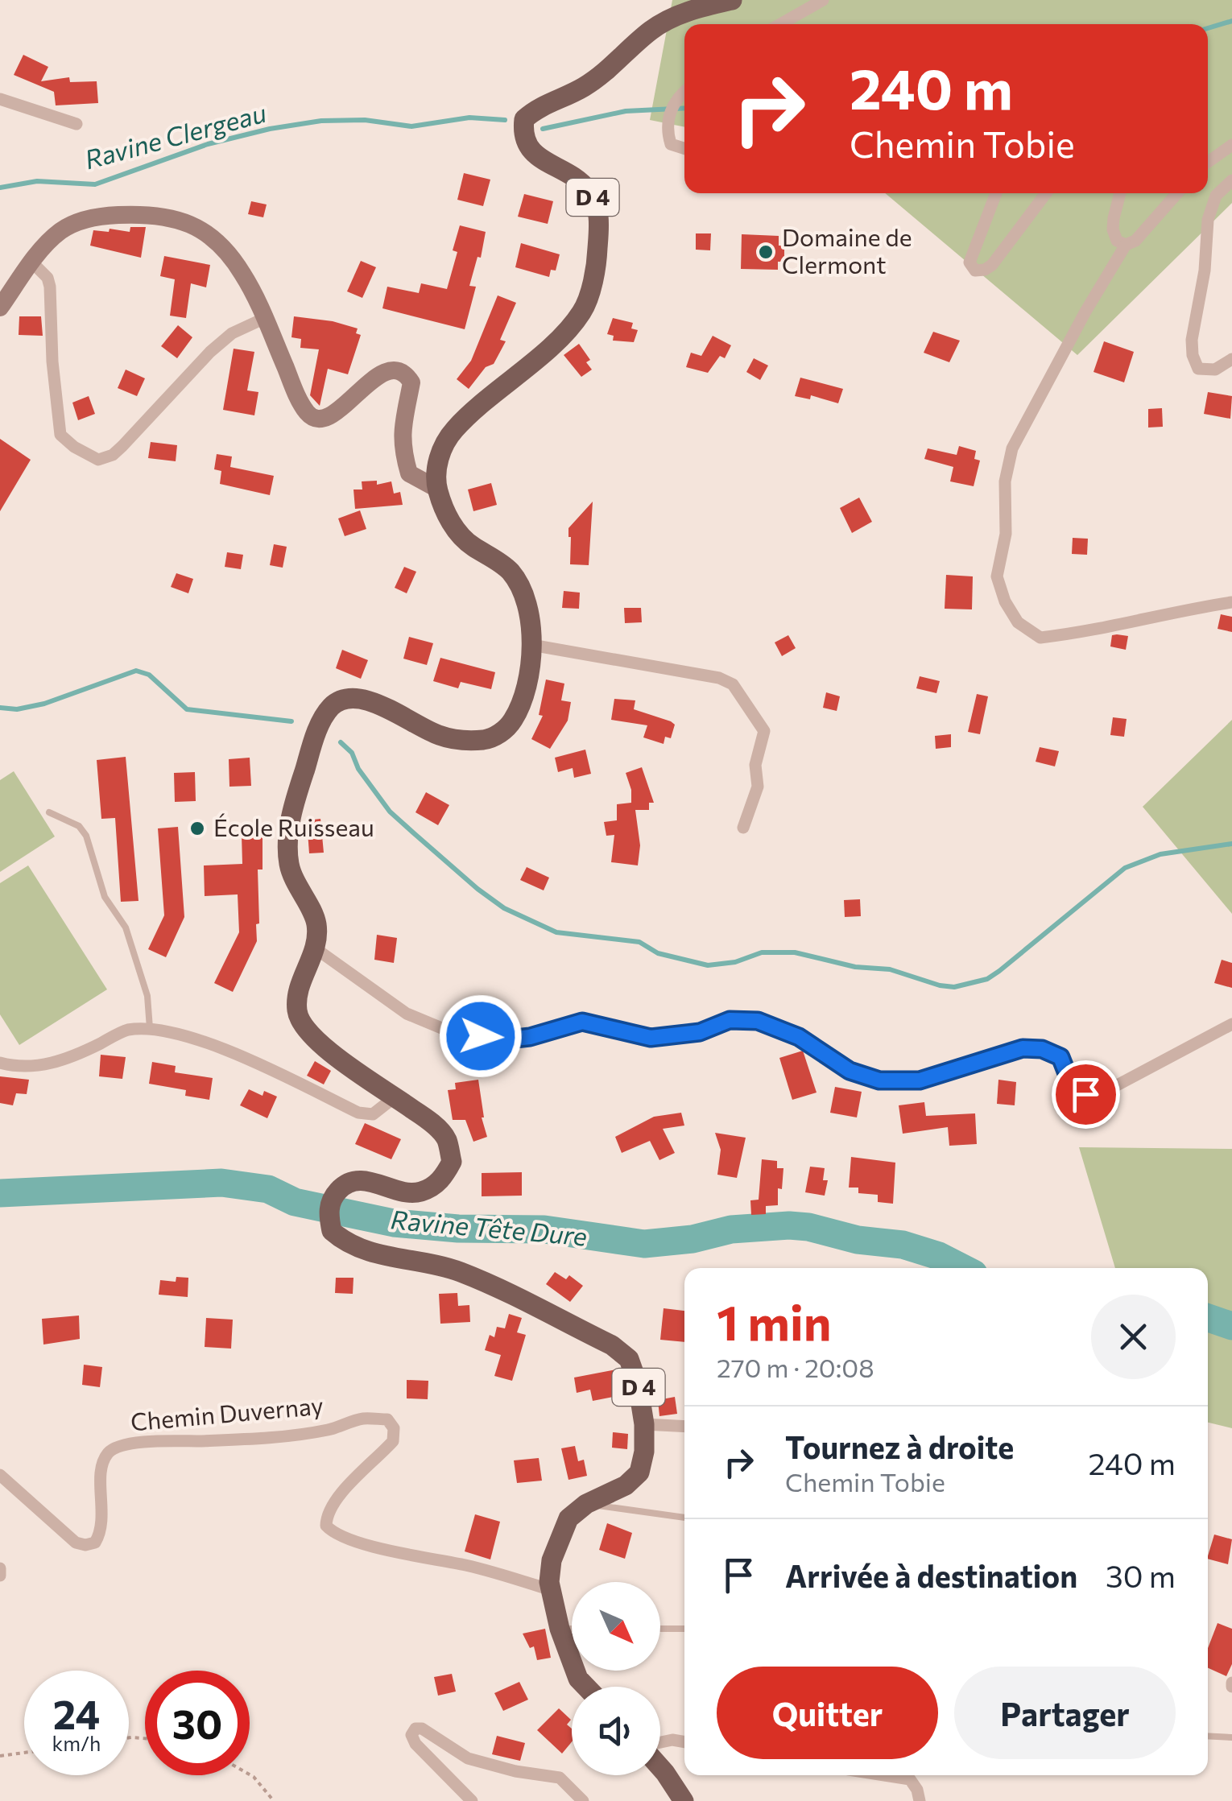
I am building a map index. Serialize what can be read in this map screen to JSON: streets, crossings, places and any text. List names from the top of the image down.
{
  "streets": {
    "main road": ["D 4"],
    "street": ["Chemin Duvernay"]
  },
  "crossings": [
    ["D 4", "Chemin Duvernay"]
  ],
  "water": ["Ravine Clergeau", "Ravine Tête Dure"],
  "places": ["Domaine de Clermont", "École Ruisseau"],
  "north": "bottom right",
  "page": {
    "turn": ["240 m", "Chemin Tobie"],
    "heading": ["1 min", "270 m · 20:08"],
    "list": [
      {
        "name": "Tournez à droite",
        "note": "Chemin Tobie",
        "value": "240 m"
      },
      {
        "name": "Arrivée à destination",
        "value": "30 m"
      }
    ],
    "buttons": ["Quitter", "Partager"],
    "speed": "24 km/h",
    "limit": "30"
  }
}
